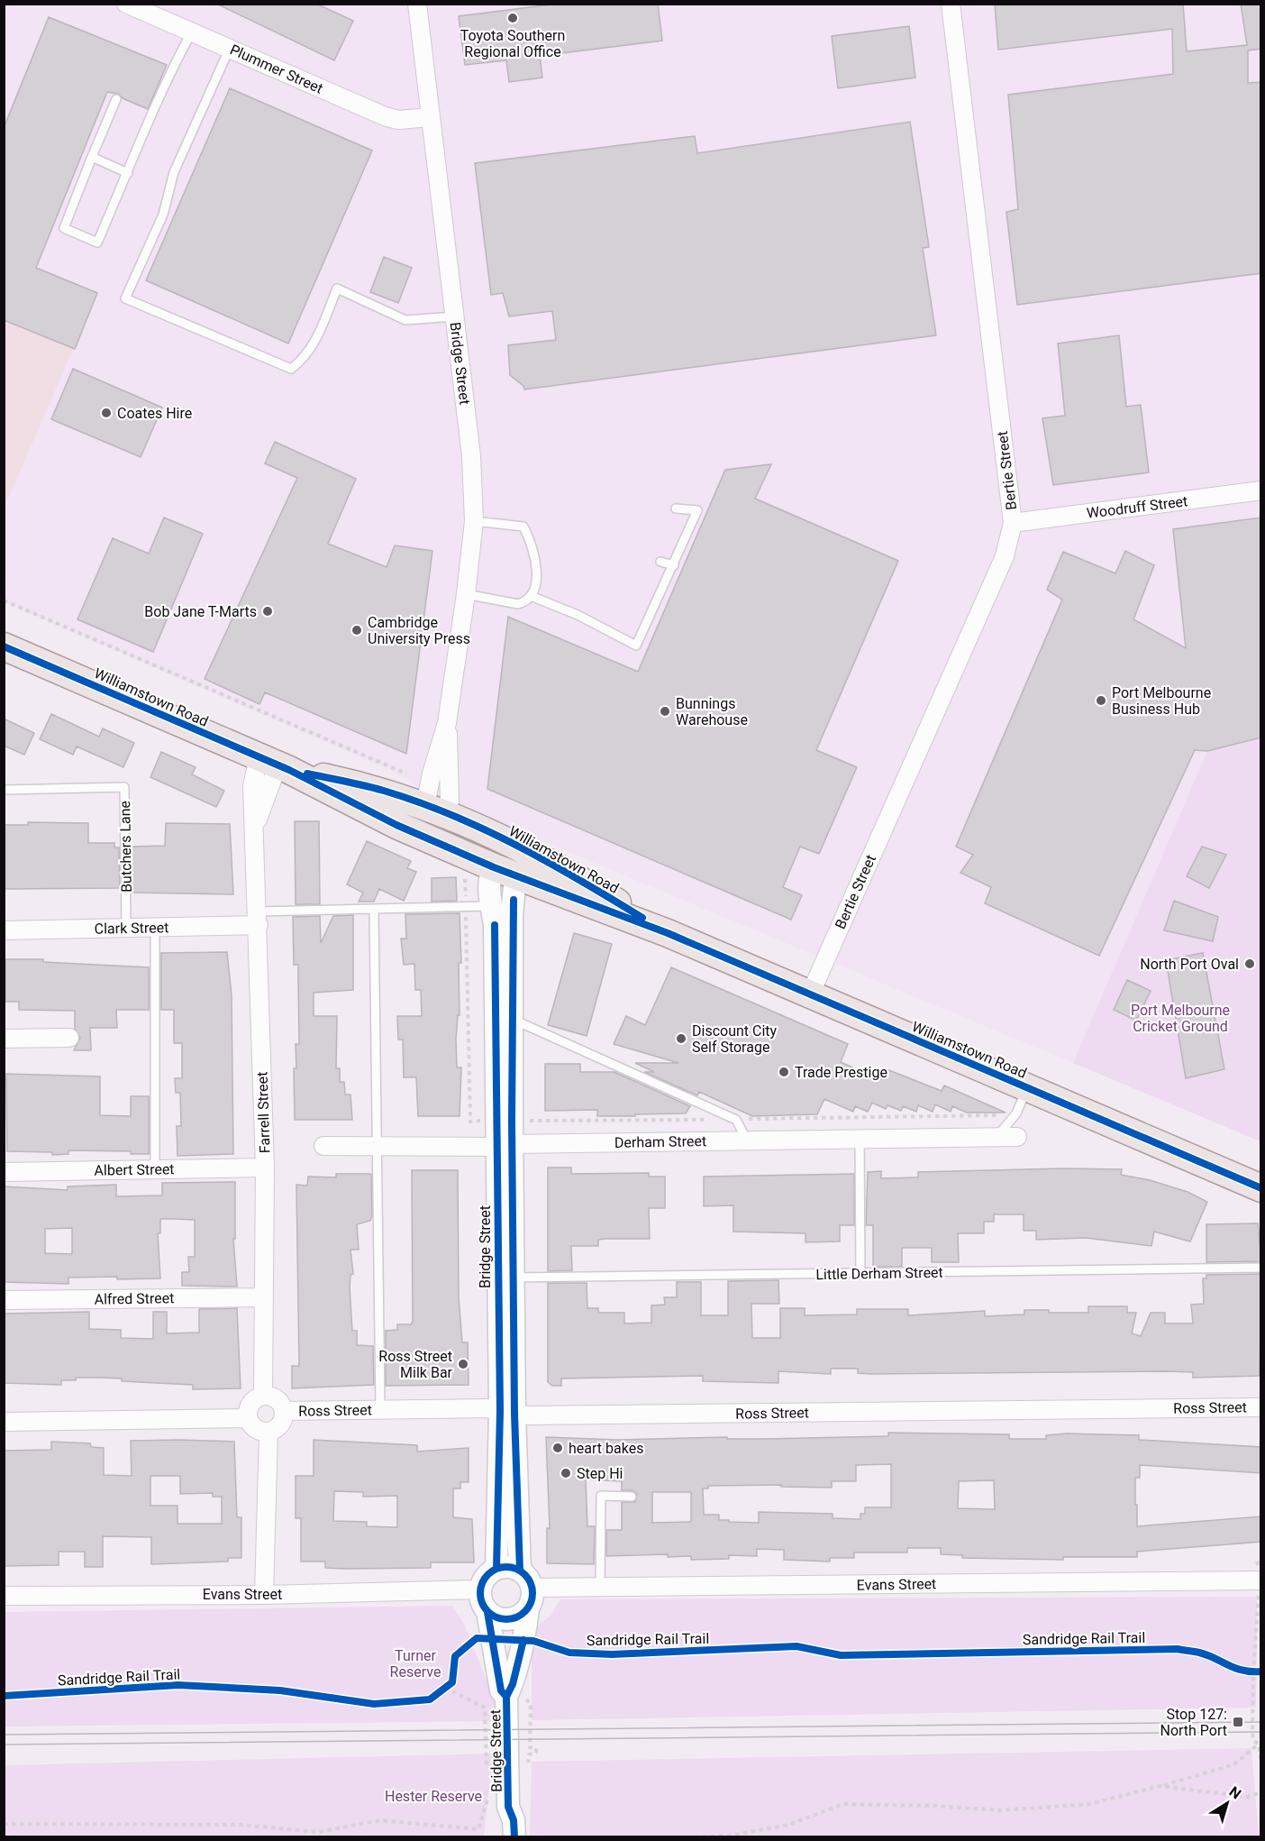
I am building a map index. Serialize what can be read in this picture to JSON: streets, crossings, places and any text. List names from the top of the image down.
{
  "streets": {
    "main road": ["Williamstown Road"],
    "street": [
      "Plummer Street",
      "Bridge Street",
      "Bertie Street",
      "Woodruff Street",
      "Clark Street",
      "Farrell Street",
      "Derham Street",
      "Albert Street",
      "Alfred Street",
      "Ross Street",
      "Evans Street"
    ],
    "lane": ["Butchers Lane", "Little Derham Street"],
    "cycle path": ["Sandridge Rail Trail"]
  },
  "crossings": [
    ["Plummer Street", "Bridge Street"],
    ["Bridge Street", "Williamstown Road"],
    ["Bridge Street", "Derham Street"],
    ["Bridge Street", "Little Derham Street"],
    ["Bridge Street", "Ross Street"],
    ["Bridge Street", "Evans Street"],
    ["Bertie Street", "Woodruff Street"],
    ["Bertie Street", "Williamstown Road"],
    ["Williamstown Road", "Farrell Street"],
    ["Butchers Lane", "Clark Street"],
    ["Clark Street", "Farrell Street"],
    ["Farrell Street", "Albert Street"],
    ["Farrell Street", "Alfred Street"],
    ["Farrell Street", "Ross Street"]
  ],
  "parks": ["Port Melbourne Cricket Ground", "Turner Reserve", "Hester Reserve"],
  "places": {
    "other": [
      "Toyota Southern Regional Office",
      "Coates Hire",
      "Bob Jane T-Marts",
      "Cambridge University Press",
      "Port Melbourne Business Hub",
      "Bunnings Warehouse",
      "North Port Oval",
      "Discount City Self Storage",
      "Trade Prestige",
      "Ross Street Milk Bar",
      "heart bakes",
      "Step Hi"
    ],
    "transit": ["Stop 127: North Port"]
  },
  "north": "top right"
}
